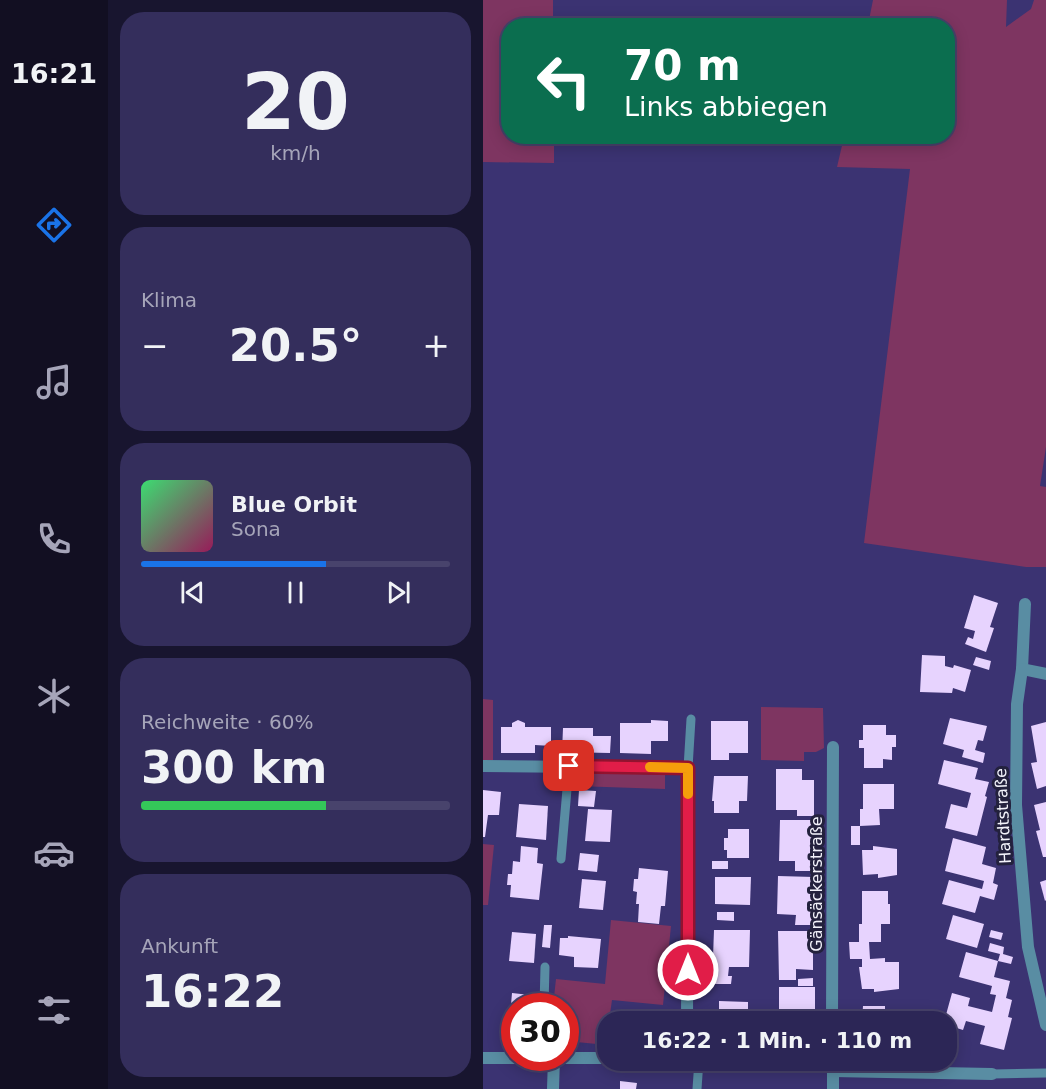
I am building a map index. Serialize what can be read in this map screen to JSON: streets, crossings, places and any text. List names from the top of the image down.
{
  "streets": {
    "street": ["Hardtstraße", "Gänsäckerstraße"]
  },
  "page": {
    "tabs": "16:21",
    "tile": [
      ["20", "km/h"],
      "Klima",
      ["Reichweite · 60%", "300 km"],
      ["Ankunft", "16:22"]
    ],
    "turn": ["70 m", "Links abbiegen"],
    "heat": ["−", "20.5°", "+"],
    "song": ["Blue Orbit", "Sona"],
    "limit": "30",
    "trip": "16:22 · 1 Min. · 110 m"
  }
}
